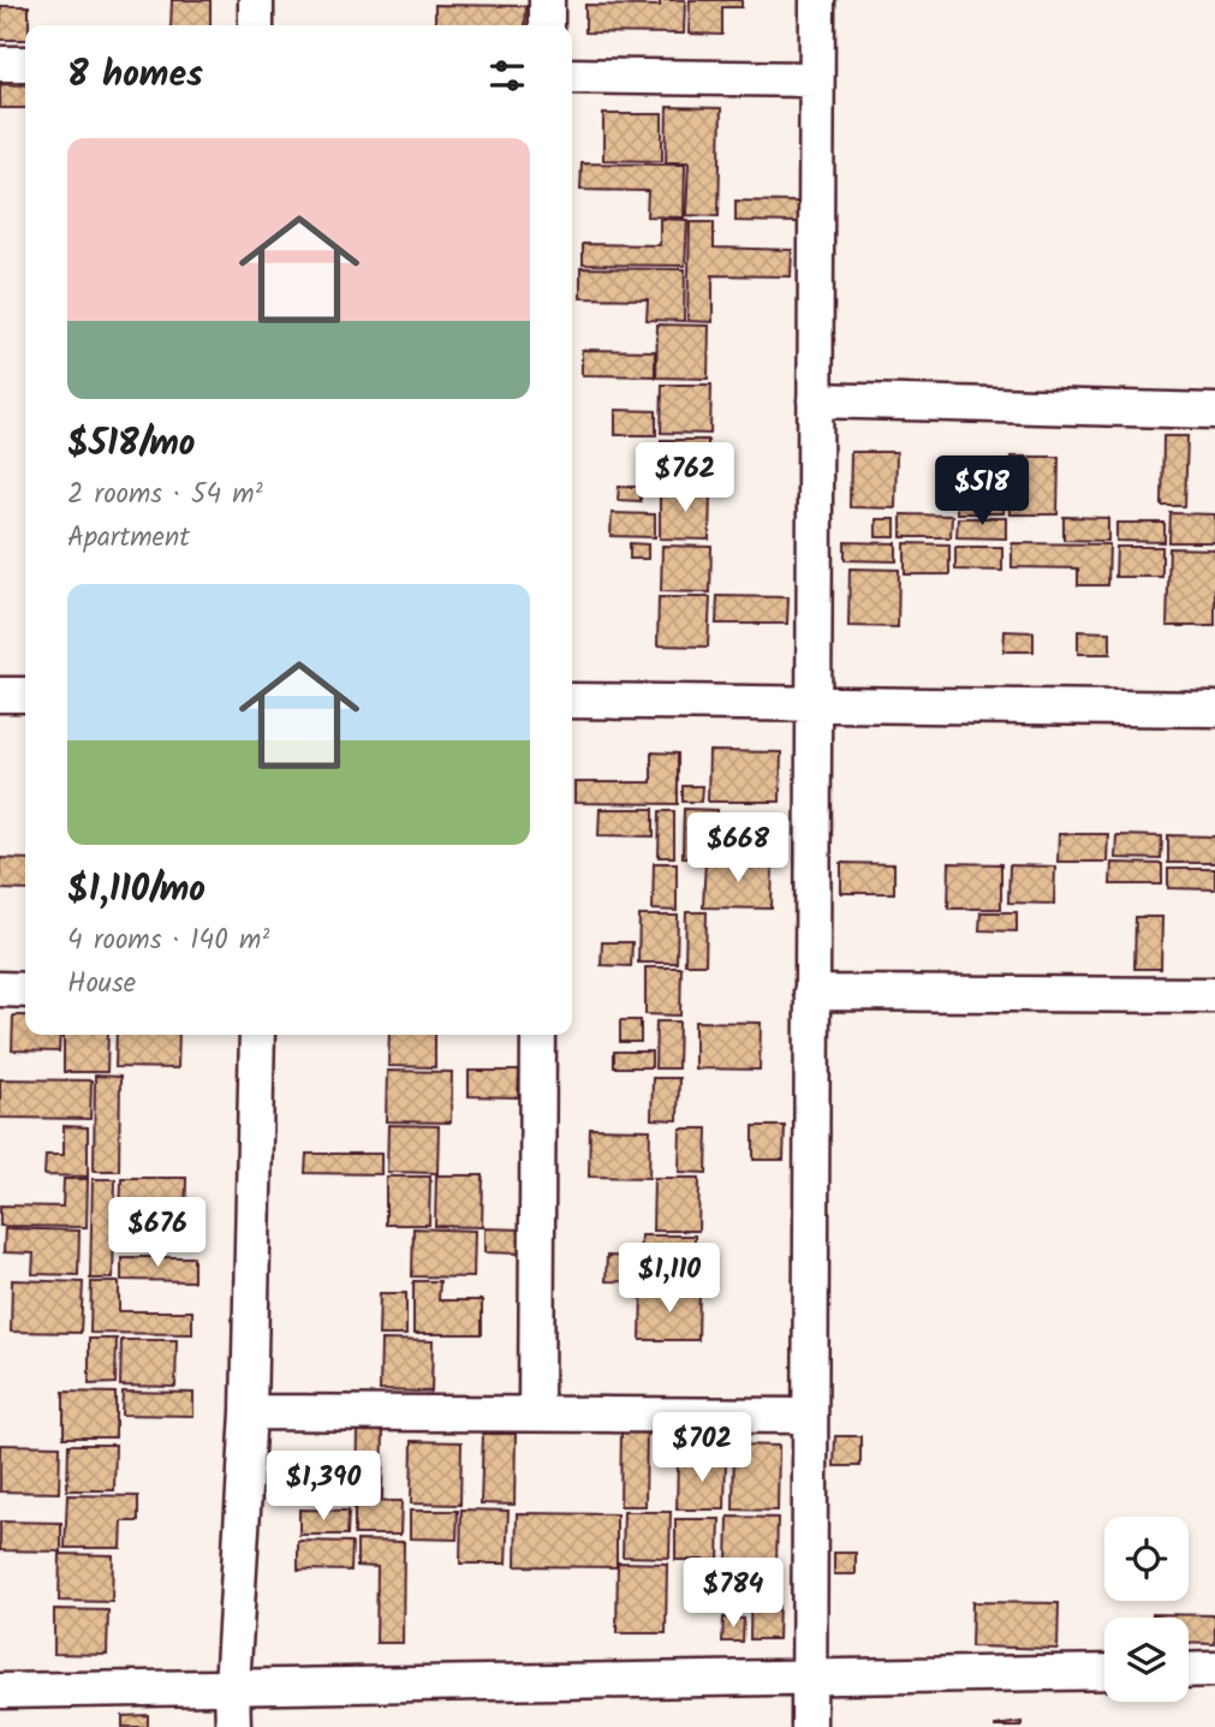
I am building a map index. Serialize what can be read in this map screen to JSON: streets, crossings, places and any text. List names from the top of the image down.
{
  "page": {
    "heading": "8 homes",
    "list": [
      {
        "name": "$518/mo",
        "note": "2 rooms · 54 m² · Apartment"
      },
      {
        "name": "$1,110/mo",
        "note": "4 rooms · 140 m² · House"
      }
    ],
    "price": [
      "$762",
      "$518",
      "$668",
      "$676",
      "$1,110",
      "$702",
      "$1,390",
      "$784"
    ]
  }
}
